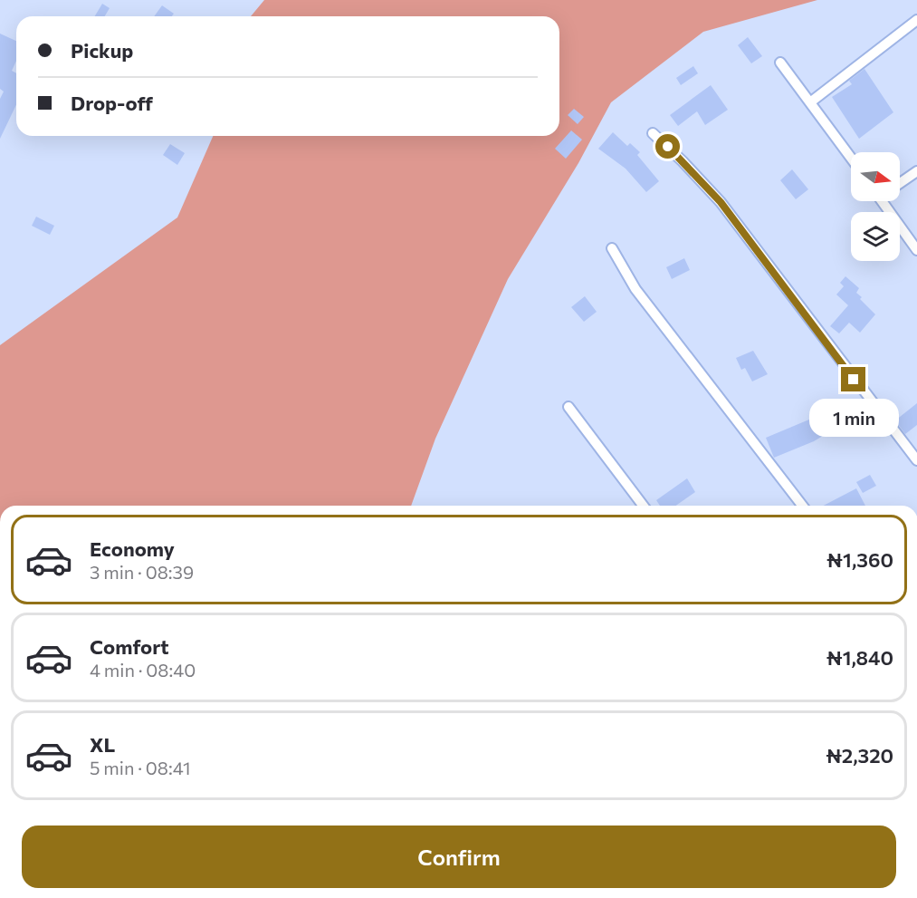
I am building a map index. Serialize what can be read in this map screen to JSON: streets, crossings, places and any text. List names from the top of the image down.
{
  "north": "right",
  "page": {
    "banner": ["Pickup", "Drop-off"],
    "bubble": "1 min",
    "list": [
      {
        "name": "Economy",
        "note": "3 min · 08:39",
        "value": "₦1,360"
      },
      {
        "name": "Comfort",
        "note": "4 min · 08:40",
        "value": "₦1,840"
      },
      {
        "name": "XL",
        "note": "5 min · 08:41",
        "value": "₦2,320"
      }
    ],
    "buttons": "Confirm"
  }
}
